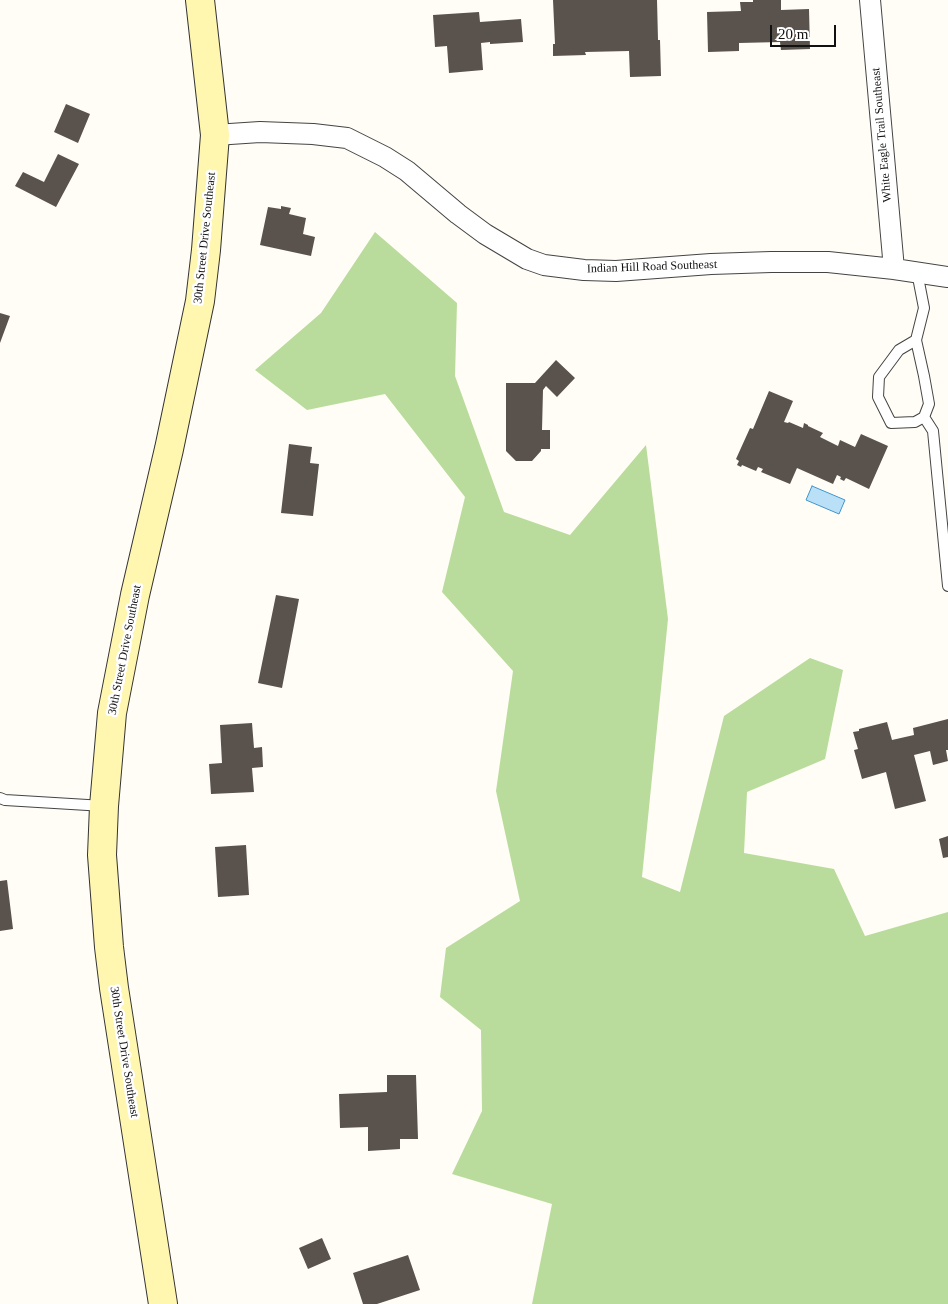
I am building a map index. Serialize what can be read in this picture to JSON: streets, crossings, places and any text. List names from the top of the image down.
{
  "streets": {
    "main road": ["30th Street Drive Southeast"],
    "street": ["White Eagle Trail Southeast", "Indian Hill Road Southeast"]
  },
  "crossings": [
    ["White Eagle Trail Southeast", "Indian Hill Road Southeast"],
    ["30th Street Drive Southeast", "Indian Hill Road Southeast"]
  ],
  "scale_bar": "20 m"
}
